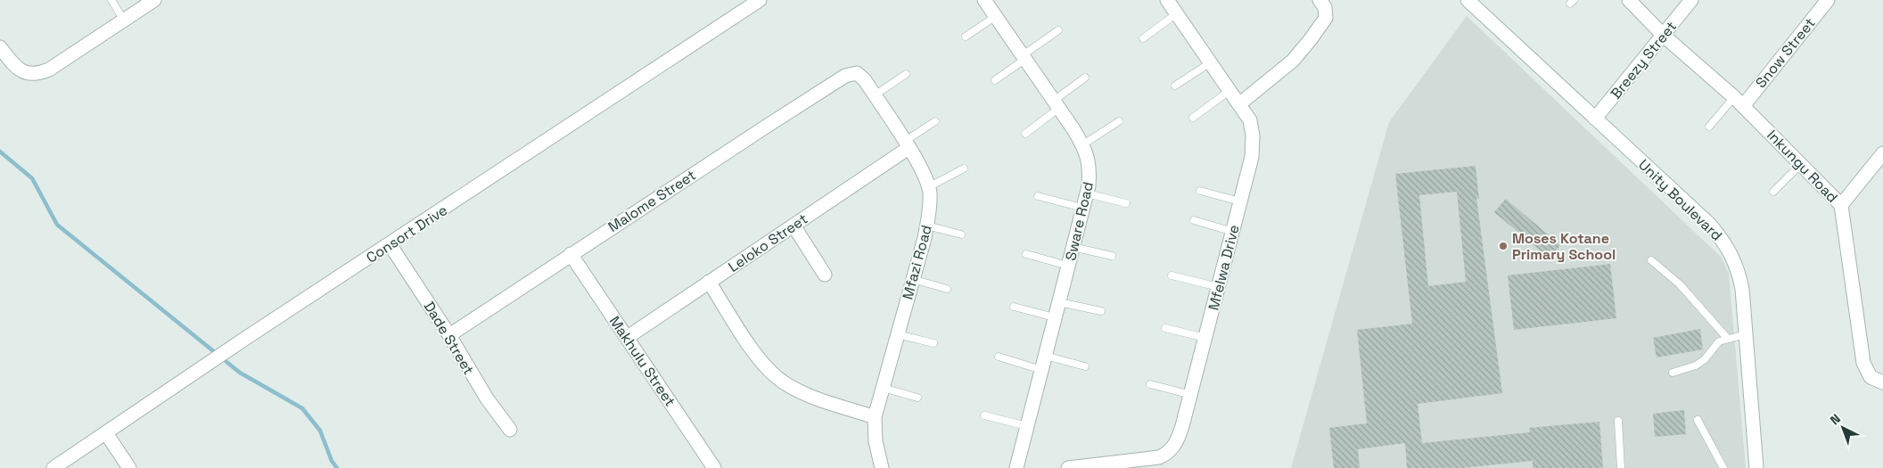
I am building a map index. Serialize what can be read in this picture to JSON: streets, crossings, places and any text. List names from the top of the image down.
{
  "streets": {
    "street": [
      "Snow Street",
      "Breezy Street",
      "Inkungu Road",
      "Unity Boulevard",
      "Malome Street",
      "Sware Road",
      "Consort Drive",
      "Leloko Street",
      "Mfazi Road",
      "Mfelwa Drive",
      "Dade Street",
      "Makhulu Street"
    ]
  },
  "crossings": [
    ["Snow Street", "Inkungu Road"],
    ["Breezy Street", "Inkungu Road"],
    ["Breezy Street", "Unity Boulevard"],
    ["Malome Street", "Mfazi Road"],
    ["Malome Street", "Dade Street"],
    ["Malome Street", "Makhulu Street"],
    ["Consort Drive", "Dade Street"],
    ["Leloko Street", "Mfazi Road"],
    ["Leloko Street", "Makhulu Street"]
  ],
  "places": ["Moses Kotane Primary School"],
  "north": "top left"
}
